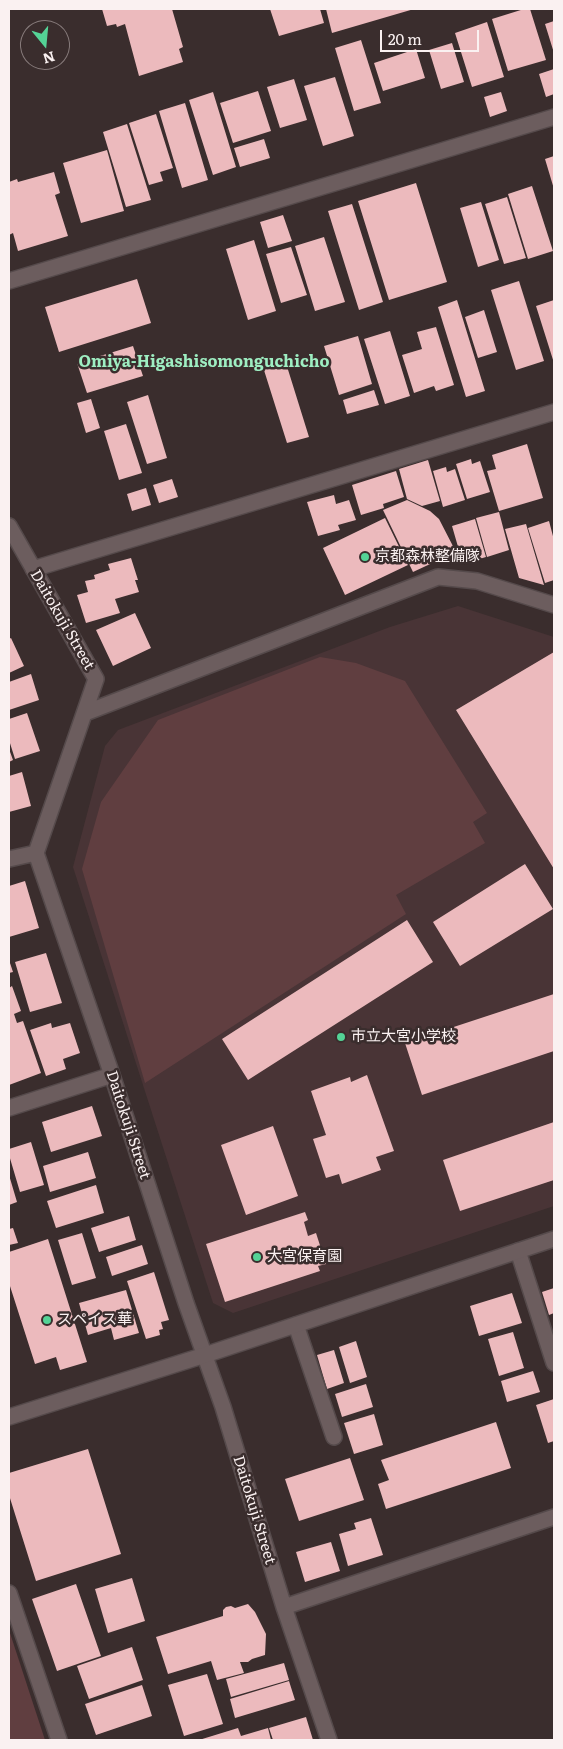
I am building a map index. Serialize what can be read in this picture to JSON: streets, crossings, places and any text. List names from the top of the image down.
{
  "streets": {
    "street": ["Daitokuji Street"]
  },
  "districts": ["Omiya-Higashisomonguchicho"],
  "places": [
    "京都森林整備隊",
    "市立大宮小学校",
    "大宮保育園",
    "スペイス華"
  ],
  "scale_bar": "20 m",
  "north": "bottom"
}
